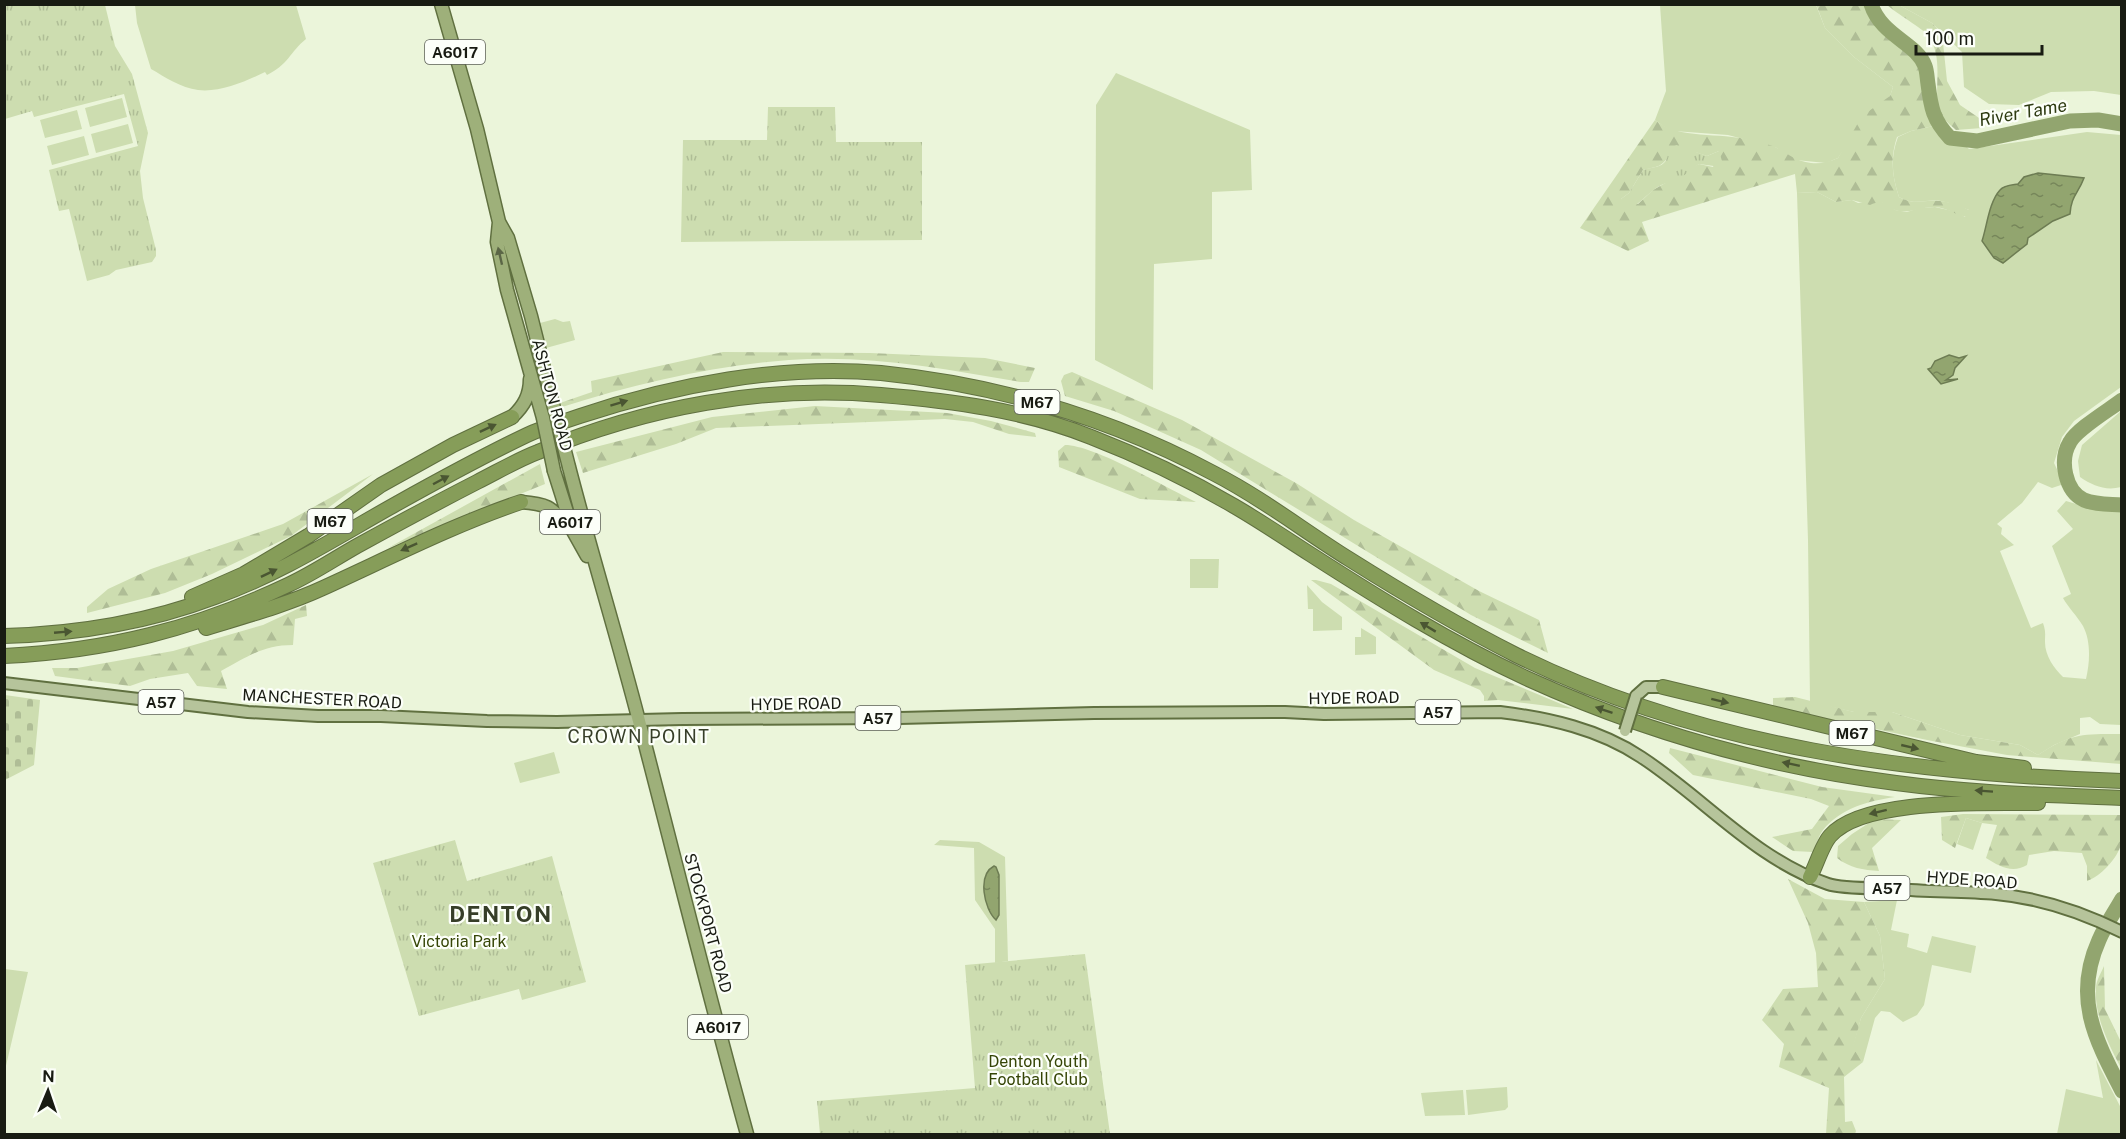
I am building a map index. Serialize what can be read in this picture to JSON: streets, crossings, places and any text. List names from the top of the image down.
{
  "streets": {
    "highway": [
      "A6017",
      "ASHTON ROAD",
      "M67",
      "STOCKPORT ROAD"
    ],
    "main road": ["HYDE ROAD", "MANCHESTER ROAD", "A57"]
  },
  "crossings": [
    ["A6017", "ASHTON ROAD"],
    ["A6017", "M67"],
    ["ASHTON ROAD", "HYDE ROAD"],
    ["ASHTON ROAD", "MANCHESTER ROAD"],
    ["ASHTON ROAD", "STOCKPORT ROAD"],
    ["M67", "HYDE ROAD"],
    ["HYDE ROAD", "MANCHESTER ROAD"],
    ["HYDE ROAD", "STOCKPORT ROAD"],
    ["MANCHESTER ROAD", "STOCKPORT ROAD"]
  ],
  "districts": ["CROWN POINT", "DENTON"],
  "water": ["River Tame"],
  "parks": ["Victoria Park", "Denton Youth Football Club"],
  "scale_bar": "100 m",
  "north": "top"
}
